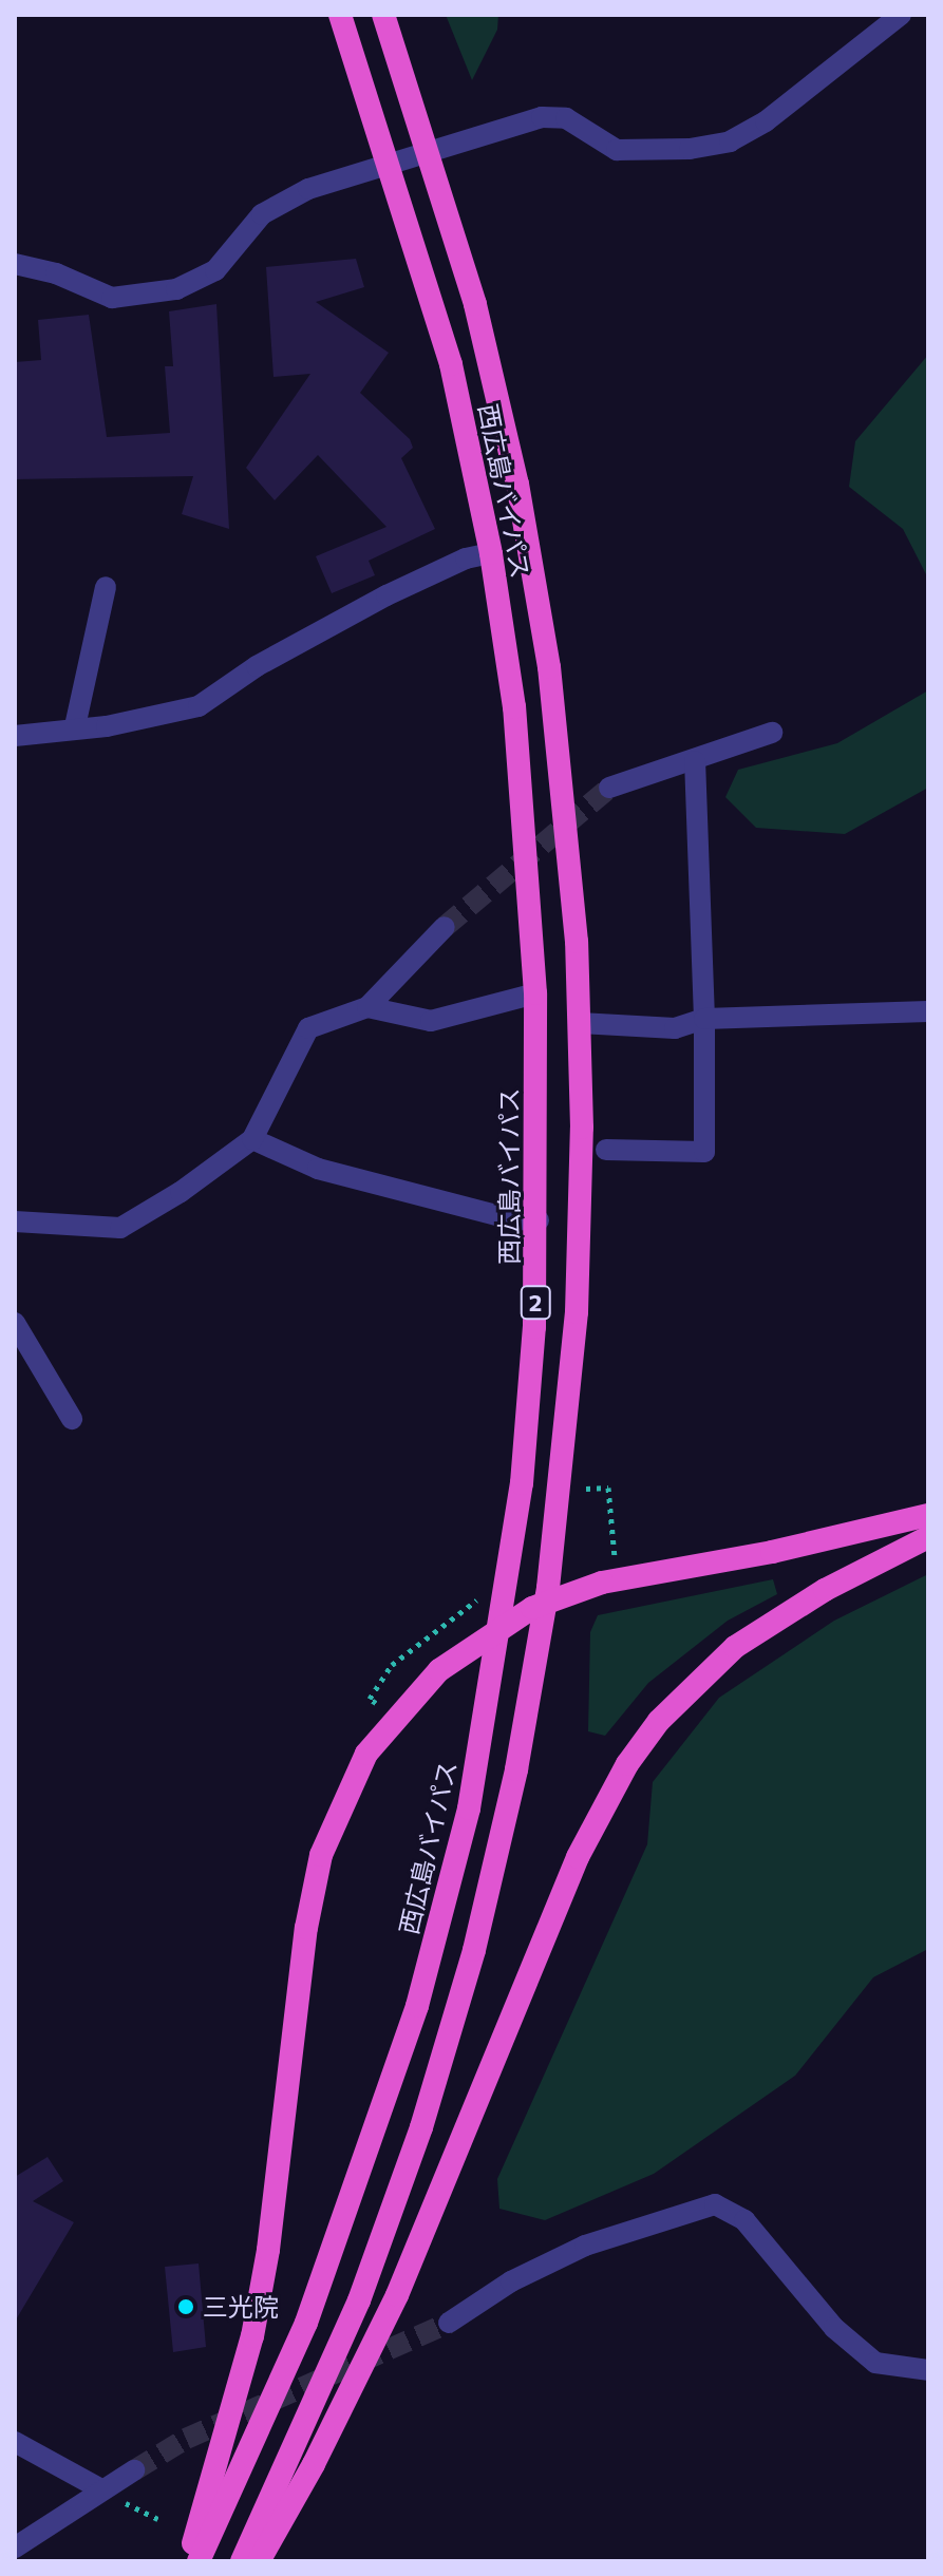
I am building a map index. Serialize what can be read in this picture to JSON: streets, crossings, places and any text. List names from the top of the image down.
{
  "streets": {
    "highway": ["西広島バイパス", "2"]
  },
  "places": ["三光院"]
}
